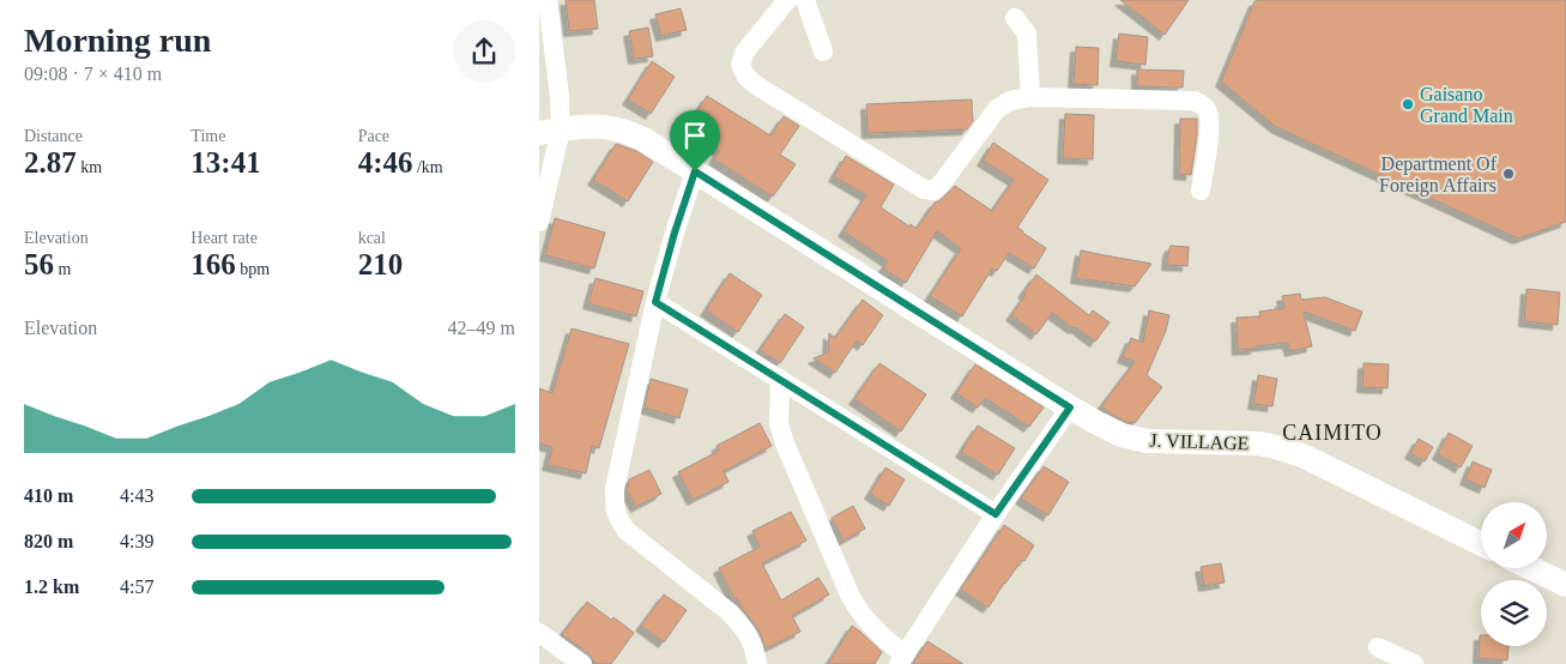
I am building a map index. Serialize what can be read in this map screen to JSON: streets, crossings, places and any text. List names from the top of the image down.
{
  "streets": {
    "street": ["J. VILLAGE"]
  },
  "districts": ["CAIMITO"],
  "places": ["Gaisano Grand Main", "Department Of Foreign Affairs"],
  "north": "top right",
  "page": {
    "heading": ["Morning run", "09:08 · 7 × 410 m"],
    "stats": [
      ["Distance", "2.87 km"],
      ["Time", "13:41"],
      ["Pace", "4:46 /km"],
      ["Elevation", "56 m"],
      ["Heart rate", "166 bpm"],
      ["kcal", "210"]
    ],
    "chart": ["Elevation", "42–49 m"],
    "list": [
      {
        "name": "410 m",
        "note": "4:43"
      },
      {
        "name": "820 m",
        "note": "4:39"
      },
      {
        "name": "1.2 km",
        "note": "4:57"
      }
    ]
  }
}
